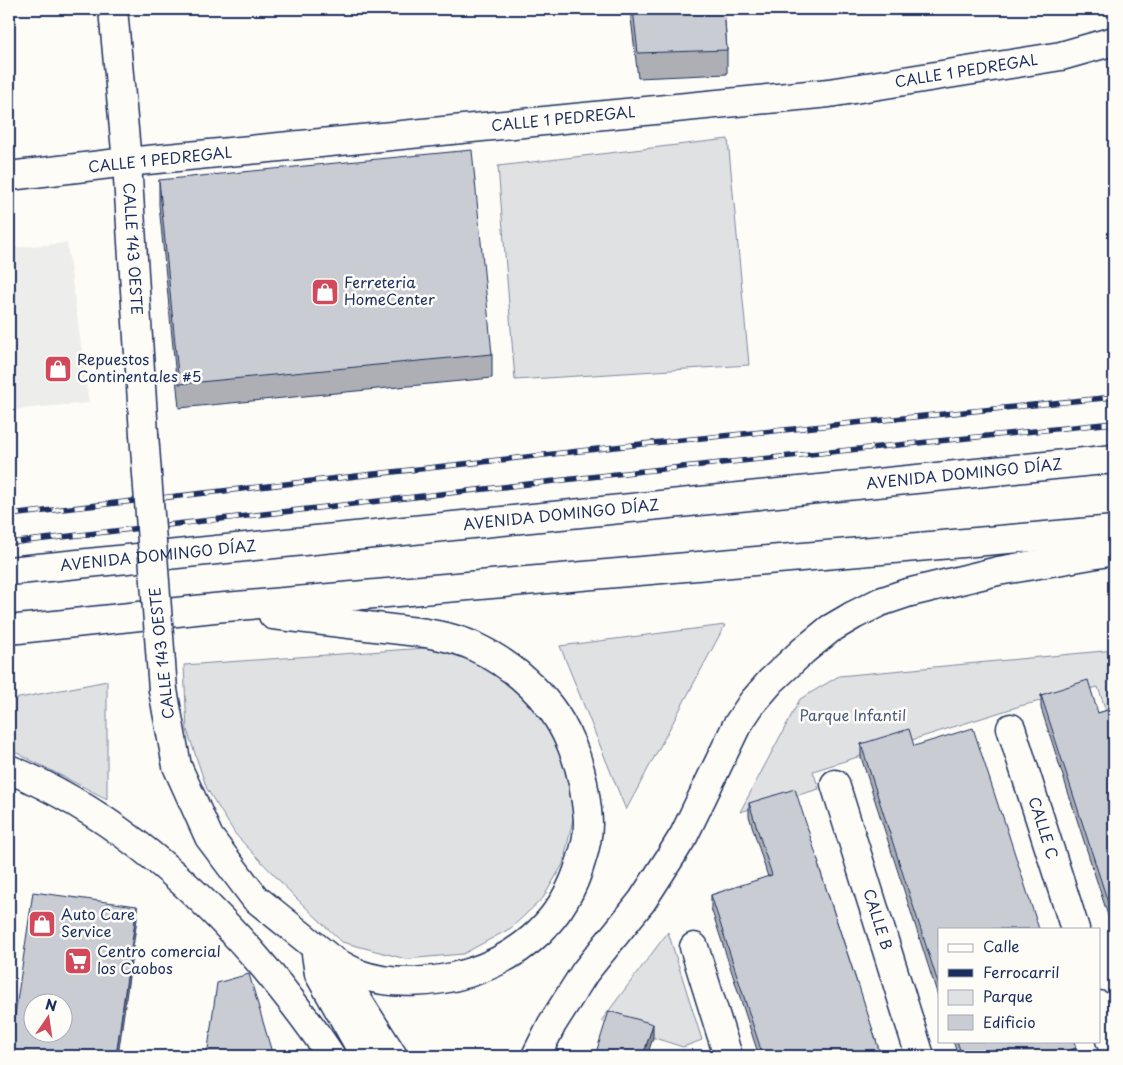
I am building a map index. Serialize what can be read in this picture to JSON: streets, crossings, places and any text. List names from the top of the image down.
{
  "streets": {
    "main road": [
      "CALLE 1 PEDREGAL",
      "CALLE 143 OESTE",
      "AVENIDA DOMINGO DÍAZ",
      "CALLE C",
      "CALLE B"
    ]
  },
  "crossings": [
    ["CALLE 1 PEDREGAL", "CALLE 143 OESTE"]
  ],
  "parks": ["Parque Infantil"],
  "places": {
    "shop": ["Ferreteria HomeCenter", "Repuestos Continentales #5", "Auto Care Service"],
    "supermarket": ["Centro comercial los Caobos"]
  },
  "legend": [
    "Calle",
    "Ferrocarril",
    "Parque",
    "Edificio"
  ],
  "north": "top"
}
